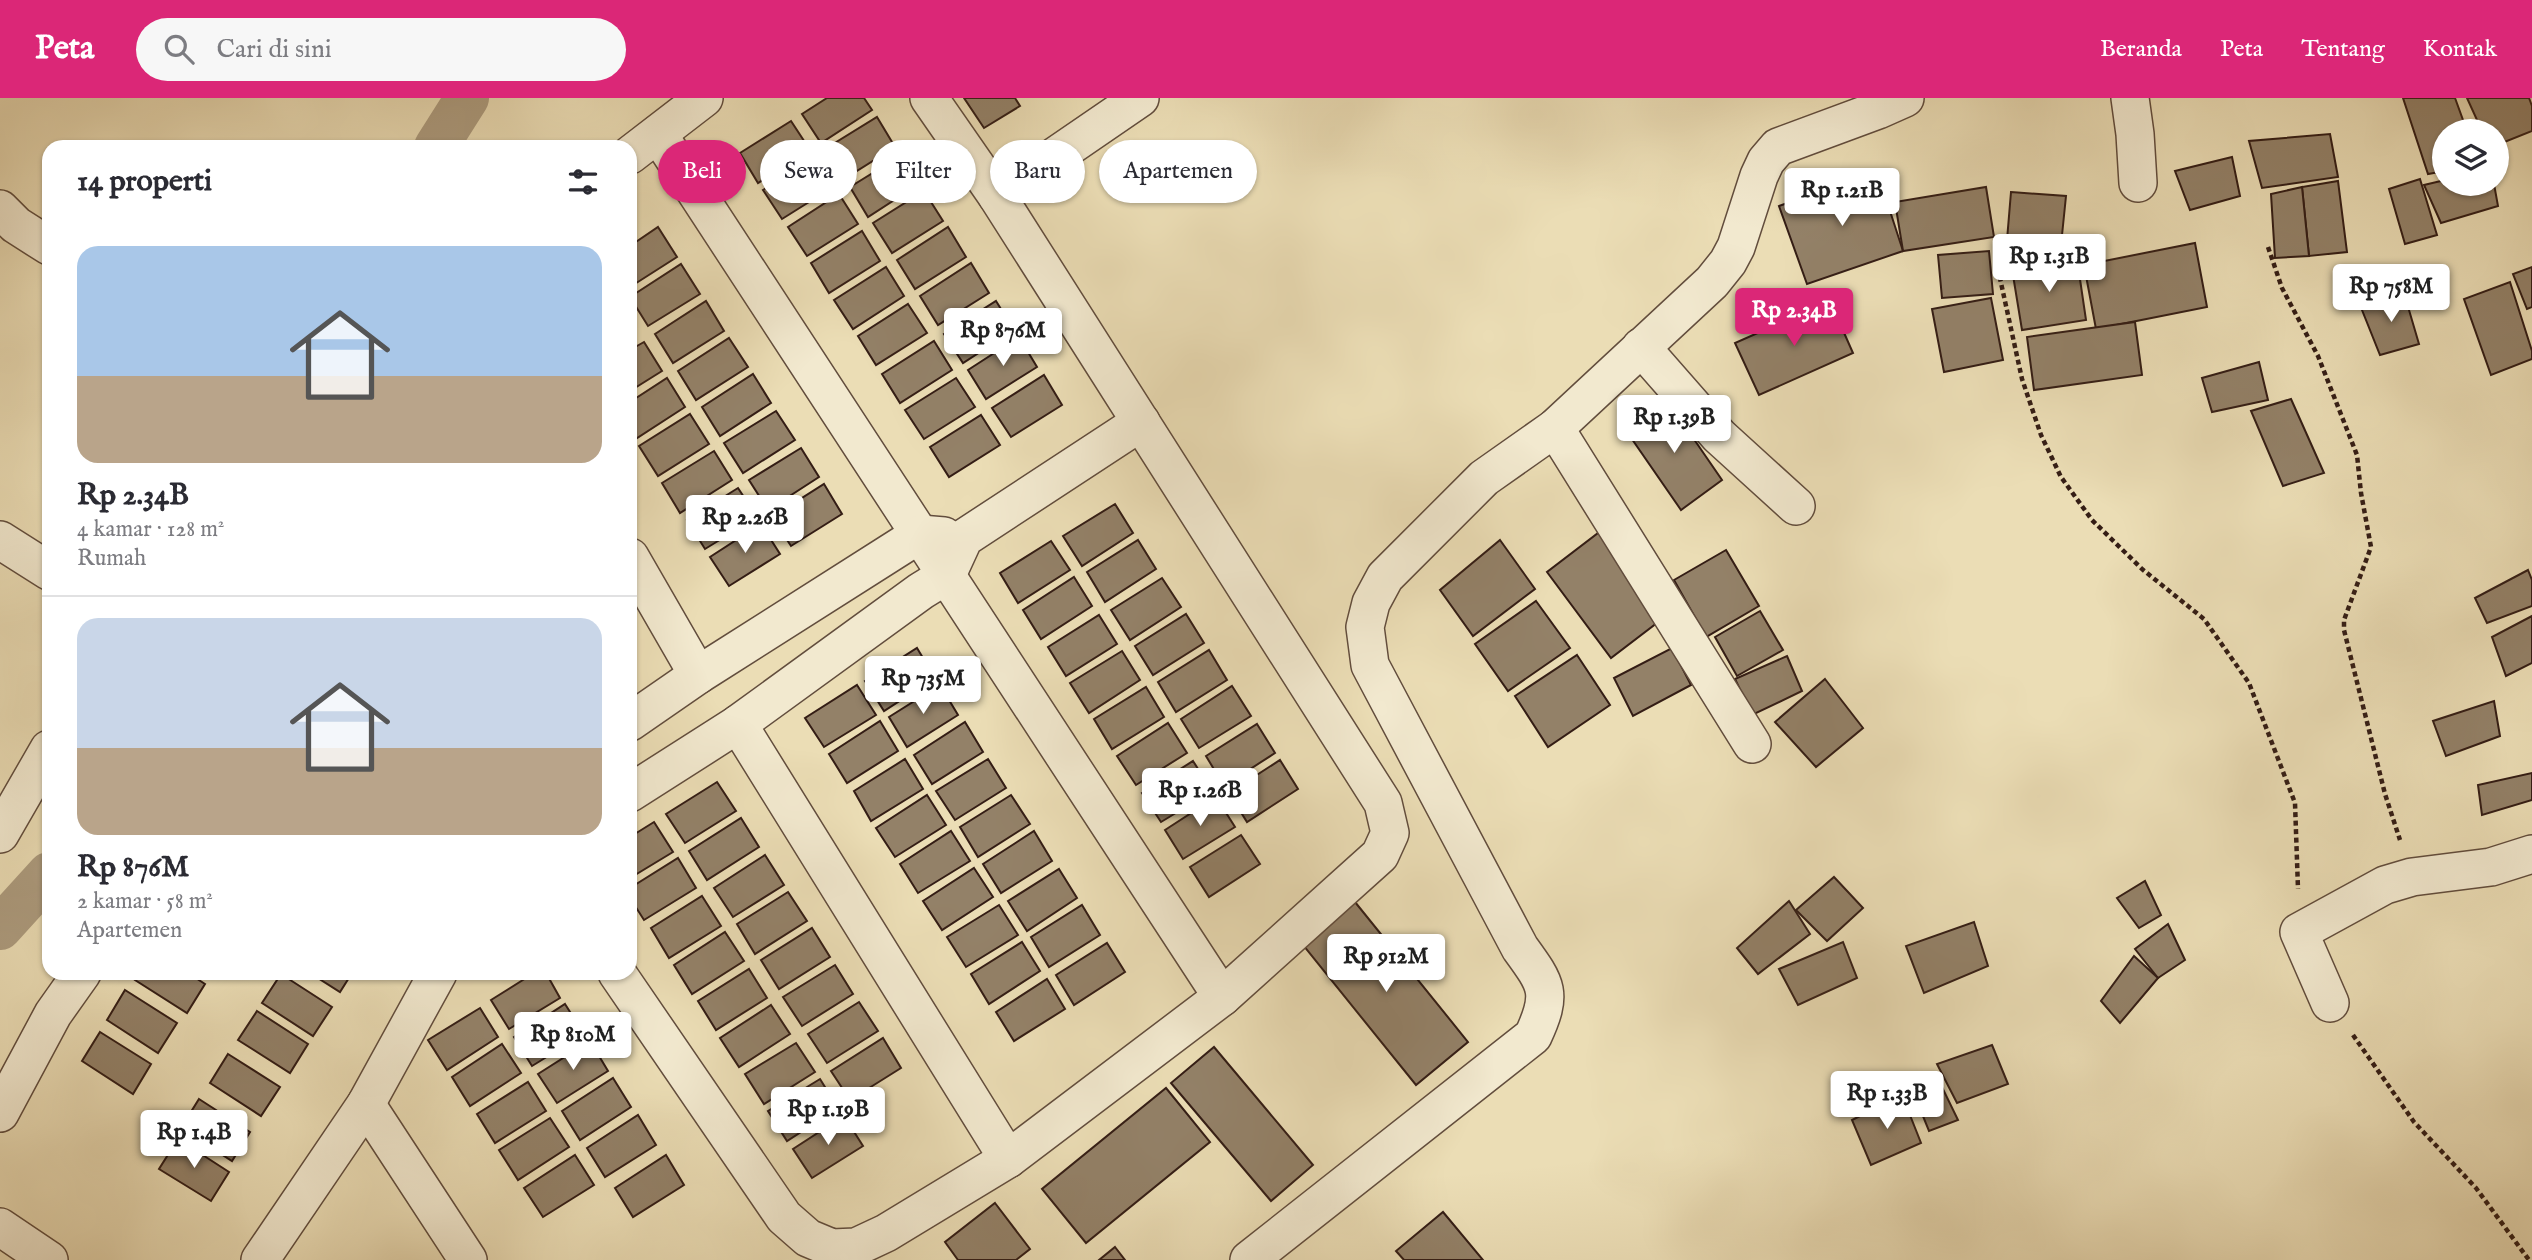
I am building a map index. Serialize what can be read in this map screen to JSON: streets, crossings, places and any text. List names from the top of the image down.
{
  "page": {
    "header": "Peta",
    "search": "Cari di sini",
    "nav": [
      "Beranda",
      "Peta",
      "Tentang",
      "Kontak"
    ],
    "chip": [
      "Beli",
      "Sewa",
      "Filter",
      "Baru",
      "Apartemen"
    ],
    "heading": "14 properti",
    "price": [
      "Rp 1.21B",
      "Rp 1.31B",
      "Rp 758M",
      "Rp 2.34B",
      "Rp 876M",
      "Rp 1.39B",
      "Rp 2.26B",
      "Rp 735M",
      "Rp 1.26B",
      "Rp 912M",
      "Rp 810M",
      "Rp 1.33B",
      "Rp 1.19B",
      "Rp 1.4B"
    ],
    "list": [
      {
        "name": "Rp 2.34B",
        "note": "4 kamar · 128 m² · Rumah"
      },
      {
        "name": "Rp 876M",
        "note": "2 kamar · 58 m² · Apartemen"
      }
    ]
  }
}
